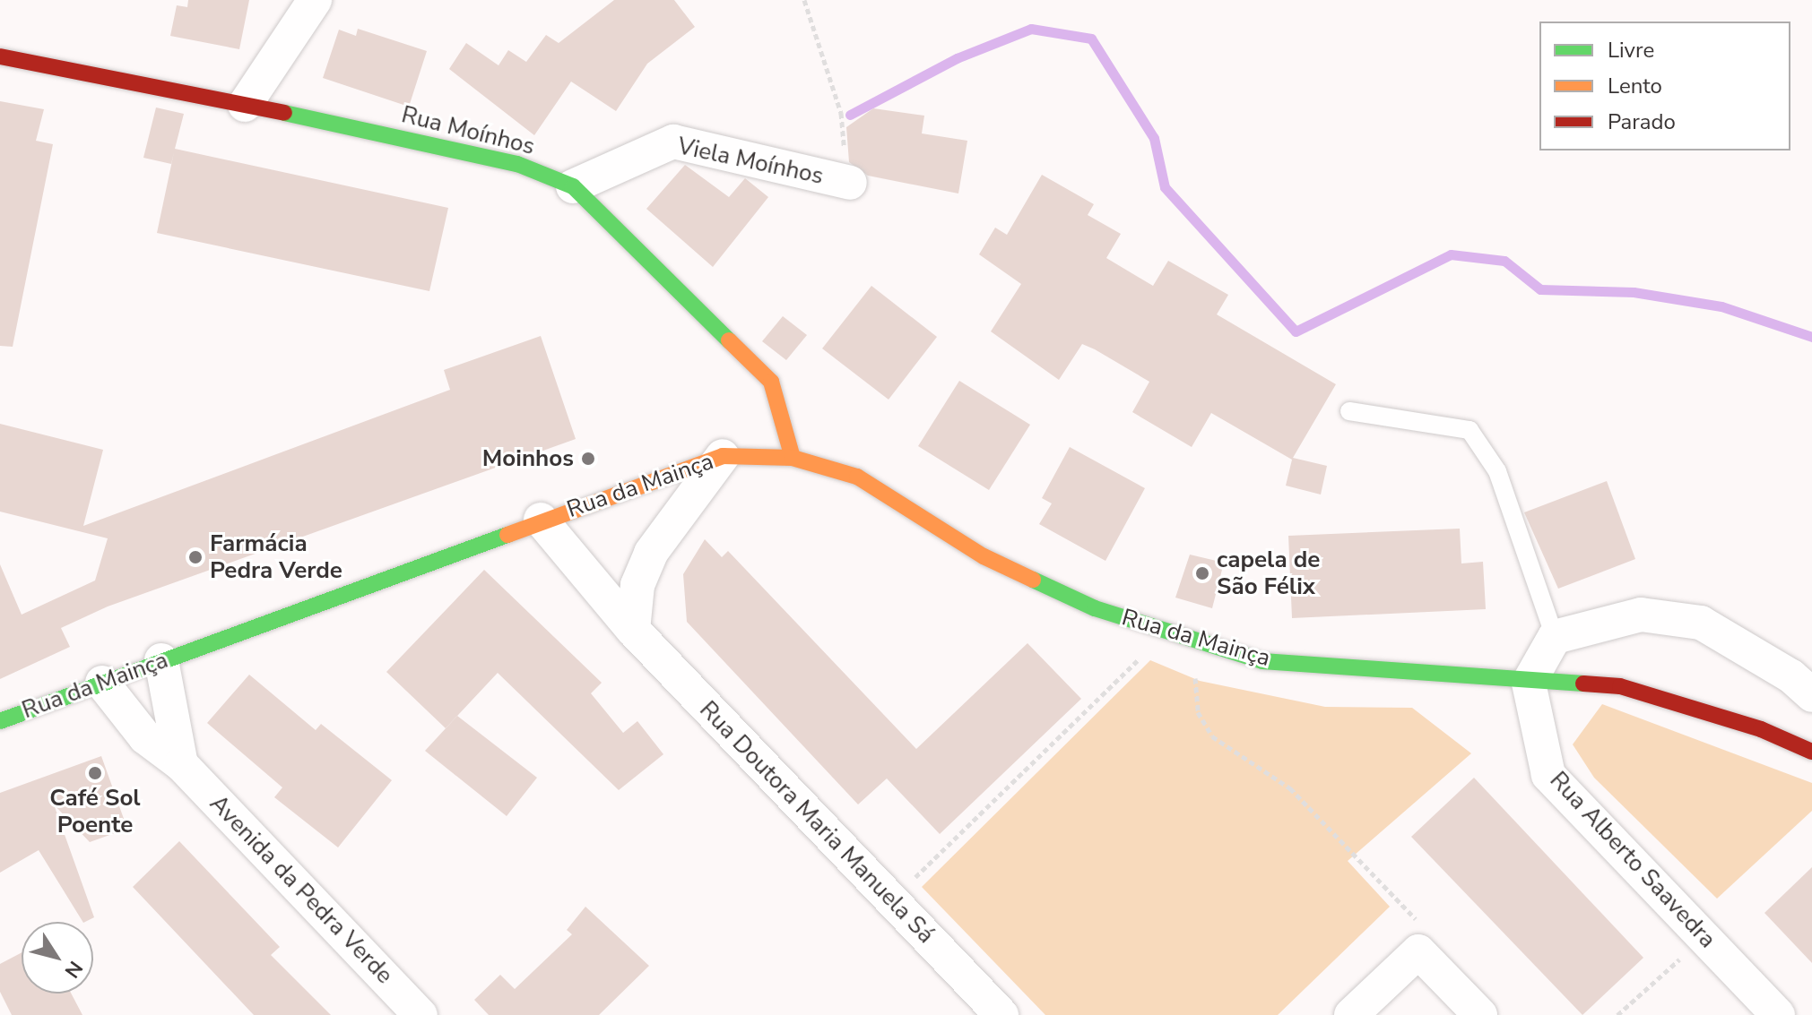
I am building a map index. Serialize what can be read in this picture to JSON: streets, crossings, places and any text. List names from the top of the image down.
{
  "streets": {
    "street": [
      "Rua Moínhos",
      "Viela Moínhos",
      "Rua da Mainça",
      "Rua Doutora Maria Manuela Sá",
      "Rua Alberto Saavedra",
      "Avenida da Pedra Verde"
    ]
  },
  "crossings": [
    ["Rua Moínhos", "Viela Moínhos"],
    ["Rua Moínhos", "Rua da Mainça"],
    ["Rua da Mainça", "Rua Doutora Maria Manuela Sá"],
    ["Rua da Mainça", "Rua Alberto Saavedra"],
    ["Rua da Mainça", "Avenida da Pedra Verde"]
  ],
  "places": [
    "Moinhos",
    "Farmácia Pedra Verde",
    "capela de São Félix",
    "Café Sol Poente"
  ],
  "legend": ["Livre", "Lento", "Parado"],
  "north": "bottom right"
}
